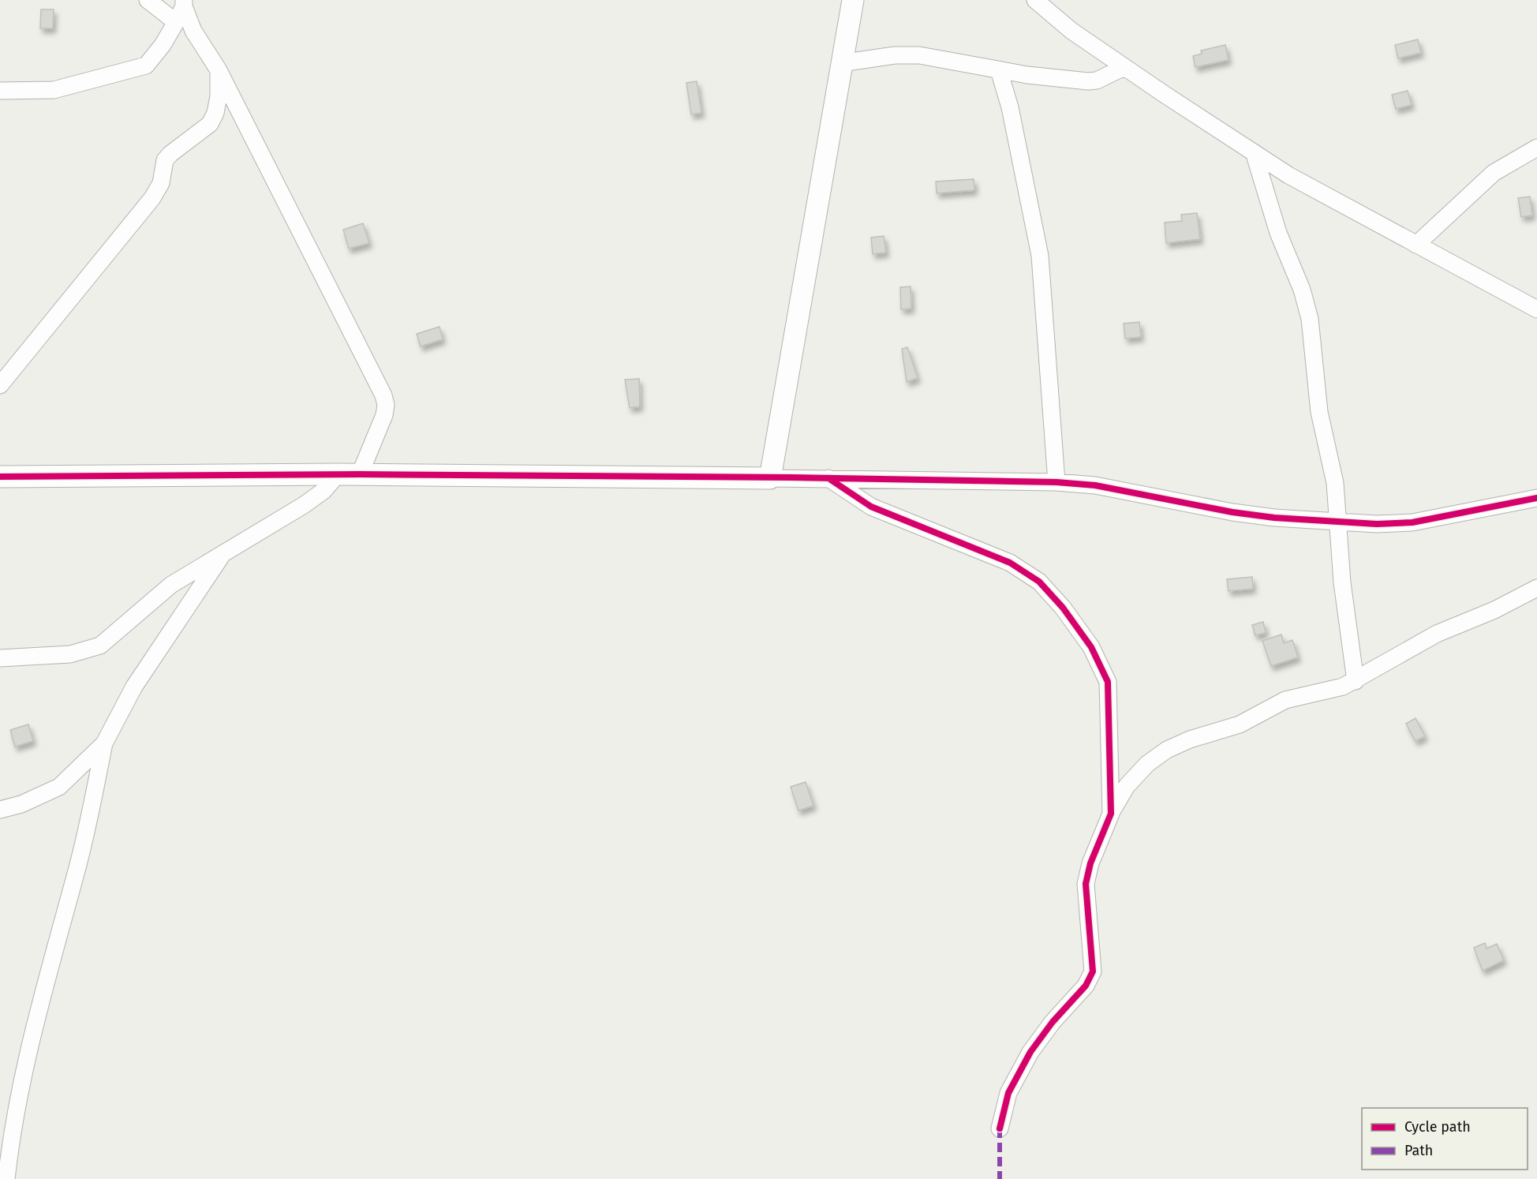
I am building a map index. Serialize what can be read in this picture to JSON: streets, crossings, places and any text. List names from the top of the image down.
{
  "legend": ["Cycle path", "Path"]
}
